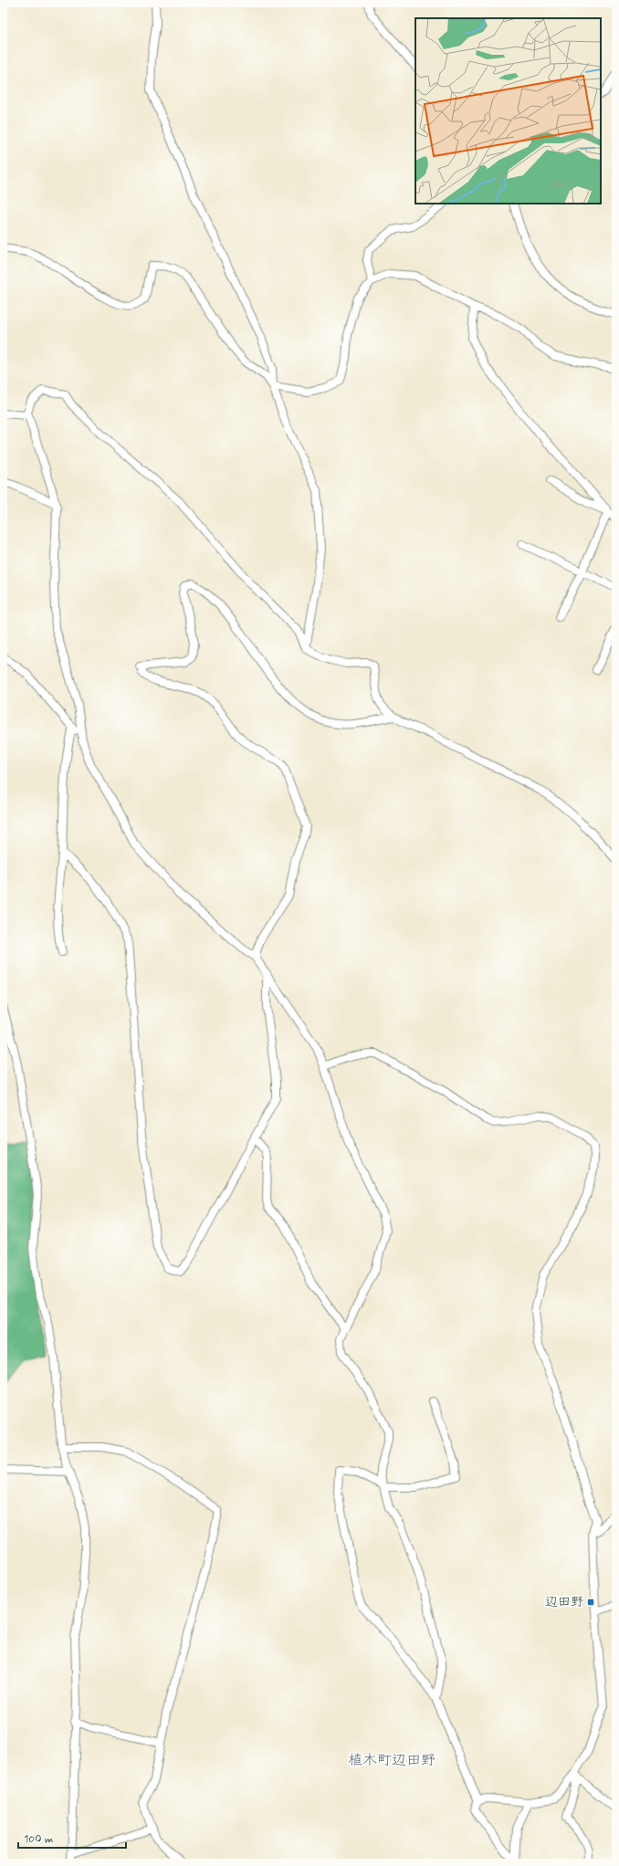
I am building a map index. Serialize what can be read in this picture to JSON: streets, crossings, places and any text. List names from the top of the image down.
{
  "districts": ["植木町辺田野"],
  "places": {
    "transit": ["辺田野"]
  },
  "scale_bar": "100 m"
}
